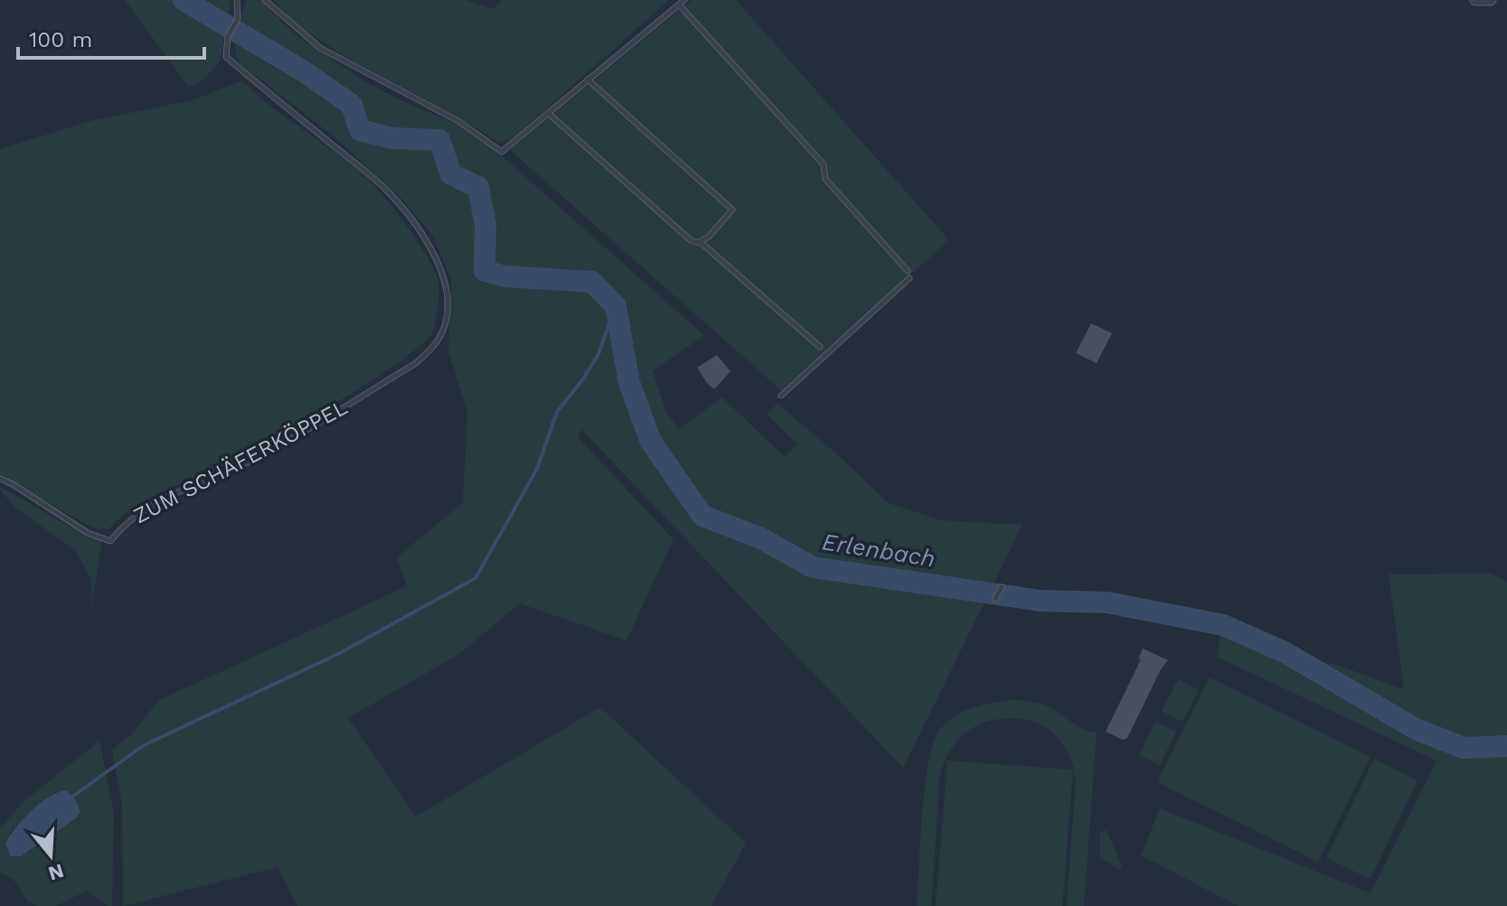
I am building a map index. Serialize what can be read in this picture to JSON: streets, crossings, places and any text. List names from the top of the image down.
{
  "streets": {
    "lane": ["ZUM SCHÄFERKÖPPEL"]
  },
  "water": ["Erlenbach"],
  "scale_bar": "100 m",
  "north": "bottom"
}
